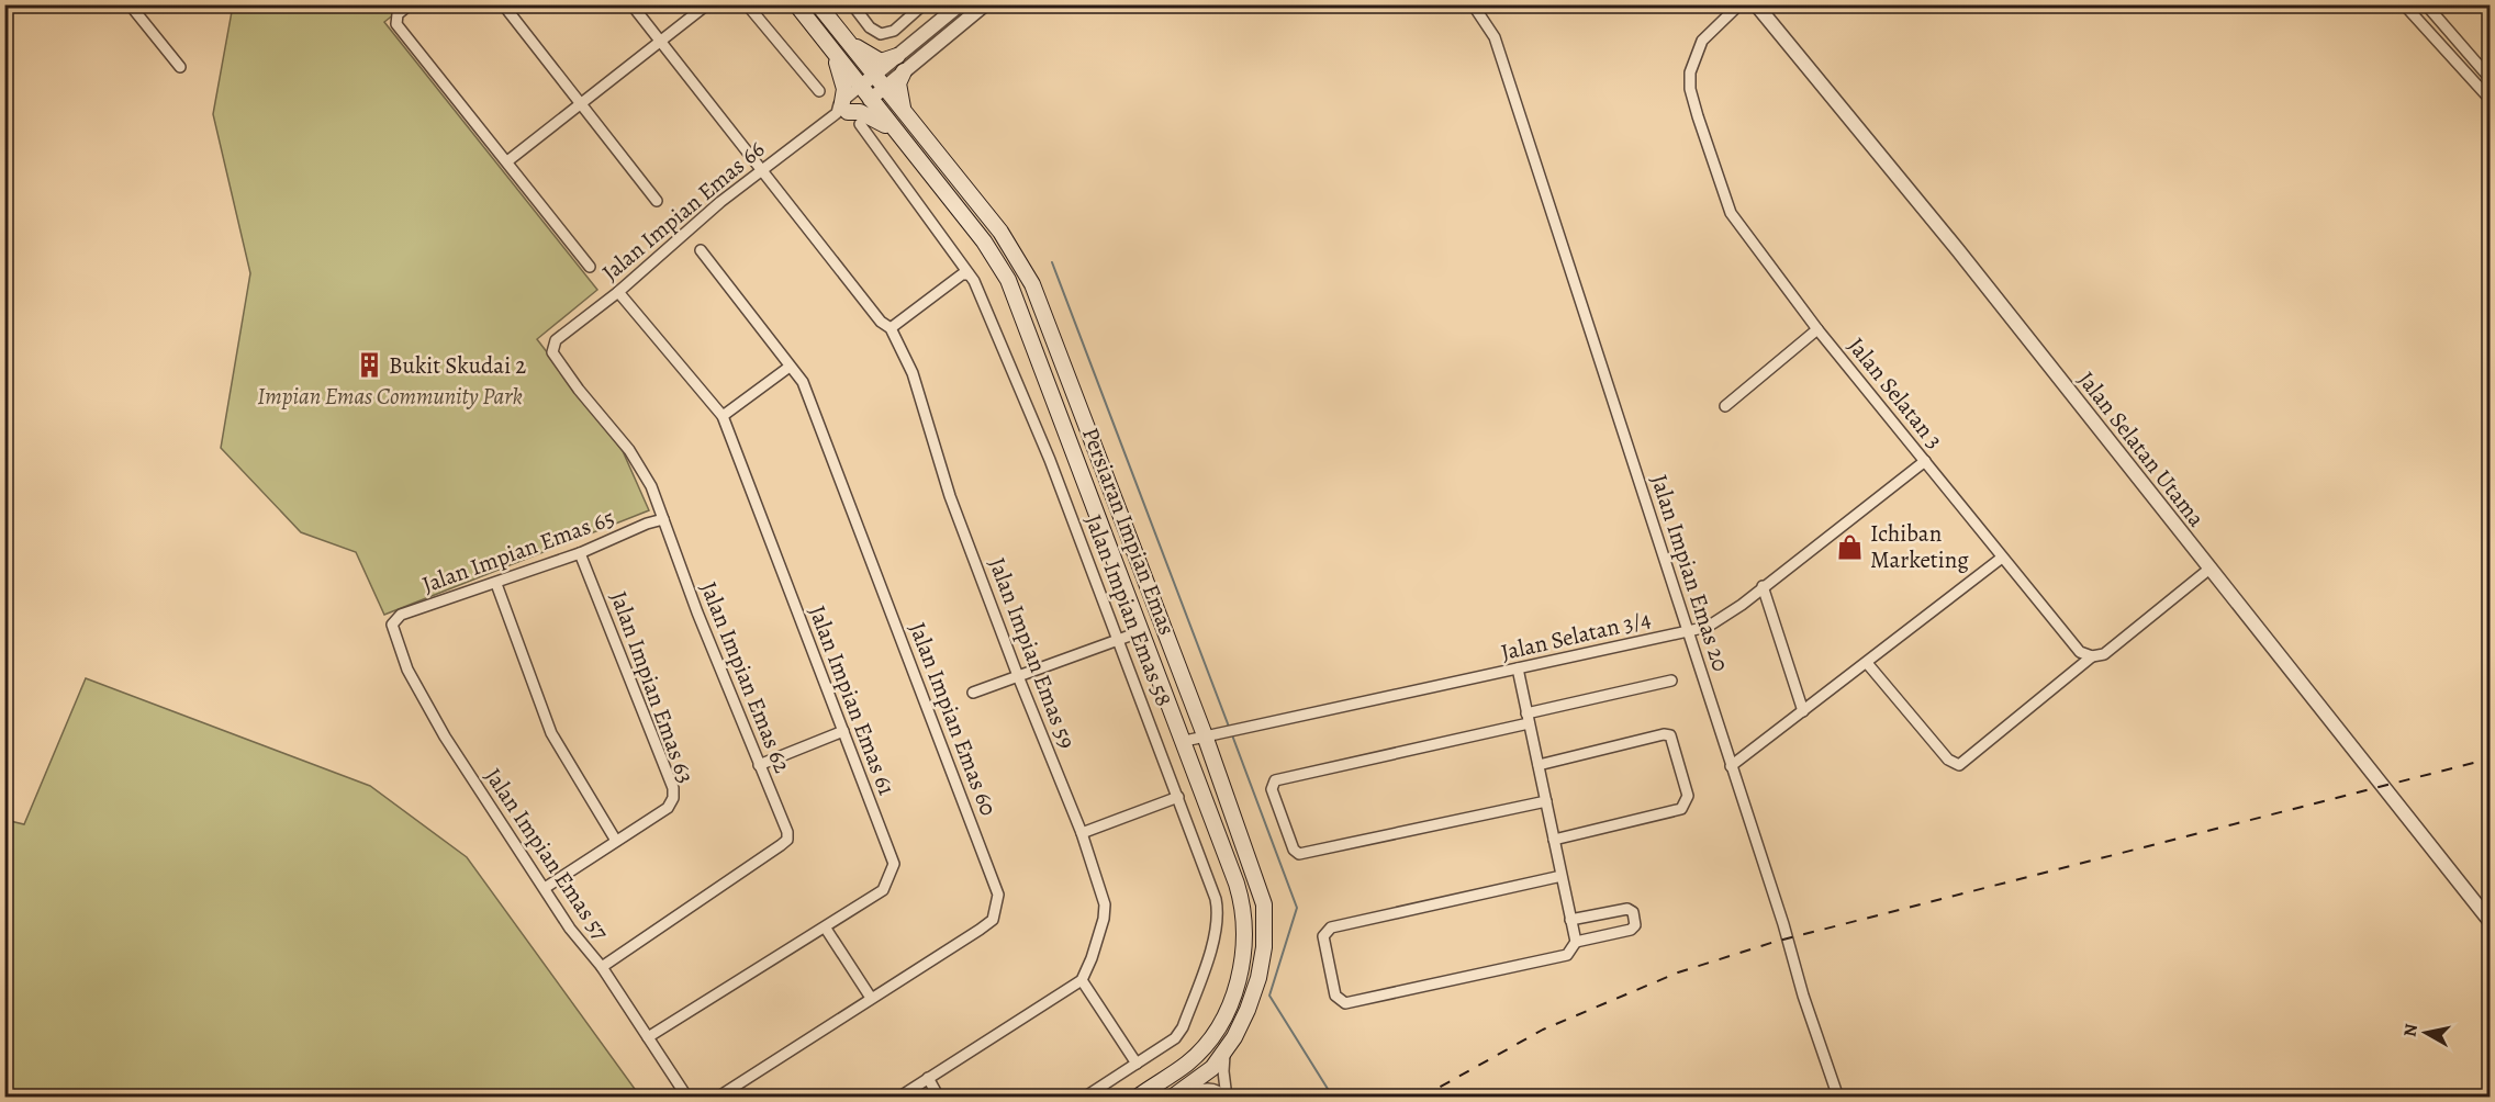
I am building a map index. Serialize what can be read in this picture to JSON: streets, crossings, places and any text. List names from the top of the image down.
{
  "streets": {
    "main road": ["Persiaran Impian Emas"],
    "street": [
      "Jalan Impian Emas 66",
      "Jalan Selatan 3",
      "Jalan Selatan Utama",
      "Jalan Impian Emas 65",
      "Jalan Impian Emas 20",
      "Jalan Impian Emas 58",
      "Jalan Selatan 3/4",
      "Jalan Impian Emas 59",
      "Jalan Impian Emas 62",
      "Jalan Impian Emas 63",
      "Jalan Impian Emas 61",
      "Jalan Impian Emas 60",
      "Jalan Impian Emas 57"
    ]
  },
  "crossings": [
    ["Jalan Impian Emas 66", "Persiaran Impian Emas"],
    ["Jalan Impian Emas 66", "Jalan Impian Emas 59"],
    ["Jalan Impian Emas 66", "Jalan Impian Emas 62"],
    ["Jalan Impian Emas 66", "Jalan Impian Emas 61"],
    ["Jalan Selatan 3", "Jalan Selatan 3/4"],
    ["Persiaran Impian Emas", "Jalan Selatan 3/4"],
    ["Jalan Impian Emas 65", "Jalan Impian Emas 62"],
    ["Jalan Impian Emas 65", "Jalan Impian Emas 63"],
    ["Jalan Impian Emas 65", "Jalan Impian Emas 57"],
    ["Jalan Impian Emas 20", "Jalan Selatan 3/4"],
    ["Jalan Impian Emas 62", "Jalan Impian Emas 57"],
    ["Jalan Impian Emas 63", "Jalan Impian Emas 57"],
    ["Jalan Impian Emas 61", "Jalan Impian Emas 57"]
  ],
  "parks": ["Impian Emas Community Park"],
  "places": {
    "building": ["Bukit Skudai 2"],
    "shop": ["Ichiban Marketing"]
  },
  "north": "left"
}
